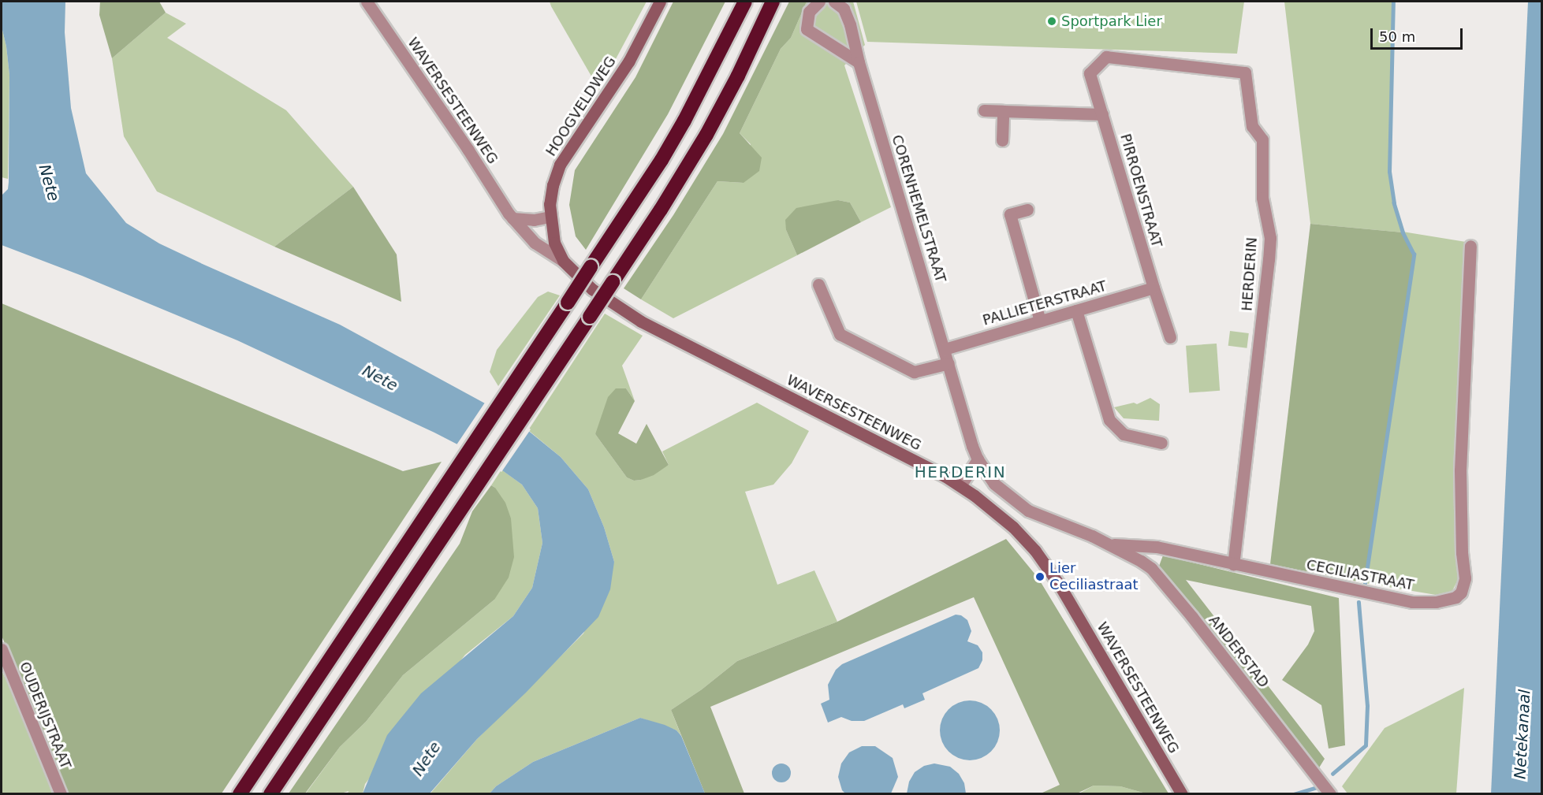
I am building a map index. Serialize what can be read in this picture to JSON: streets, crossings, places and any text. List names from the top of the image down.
{
  "streets": {
    "main road": ["WAVERSESTEENWEG", "HOOGVELDWEG"],
    "street": [
      "PIRROENSTRAAT",
      "CORENHEMELSTRAAT",
      "HERDERIN",
      "PALLIETERSTRAAT",
      "CECILIASTRAAT",
      "ANDERSTAD",
      "OUDERIJSTRAAT"
    ]
  },
  "crossings": [
    ["WAVERSESTEENWEG", "HOOGVELDWEG"],
    ["PIRROENSTRAAT", "HERDERIN"],
    ["PIRROENSTRAAT", "PALLIETERSTRAAT"],
    ["CORENHEMELSTRAAT", "PALLIETERSTRAAT"],
    ["CORENHEMELSTRAAT", "CECILIASTRAAT"],
    ["HERDERIN", "CECILIASTRAAT"],
    ["CECILIASTRAAT", "ANDERSTAD"]
  ],
  "districts": ["HERDERIN"],
  "water": ["Nete", "Netekanaal"],
  "places": ["Sportpark Lier", "Lier Ceciliastraat"],
  "scale_bar": "50 m"
}
